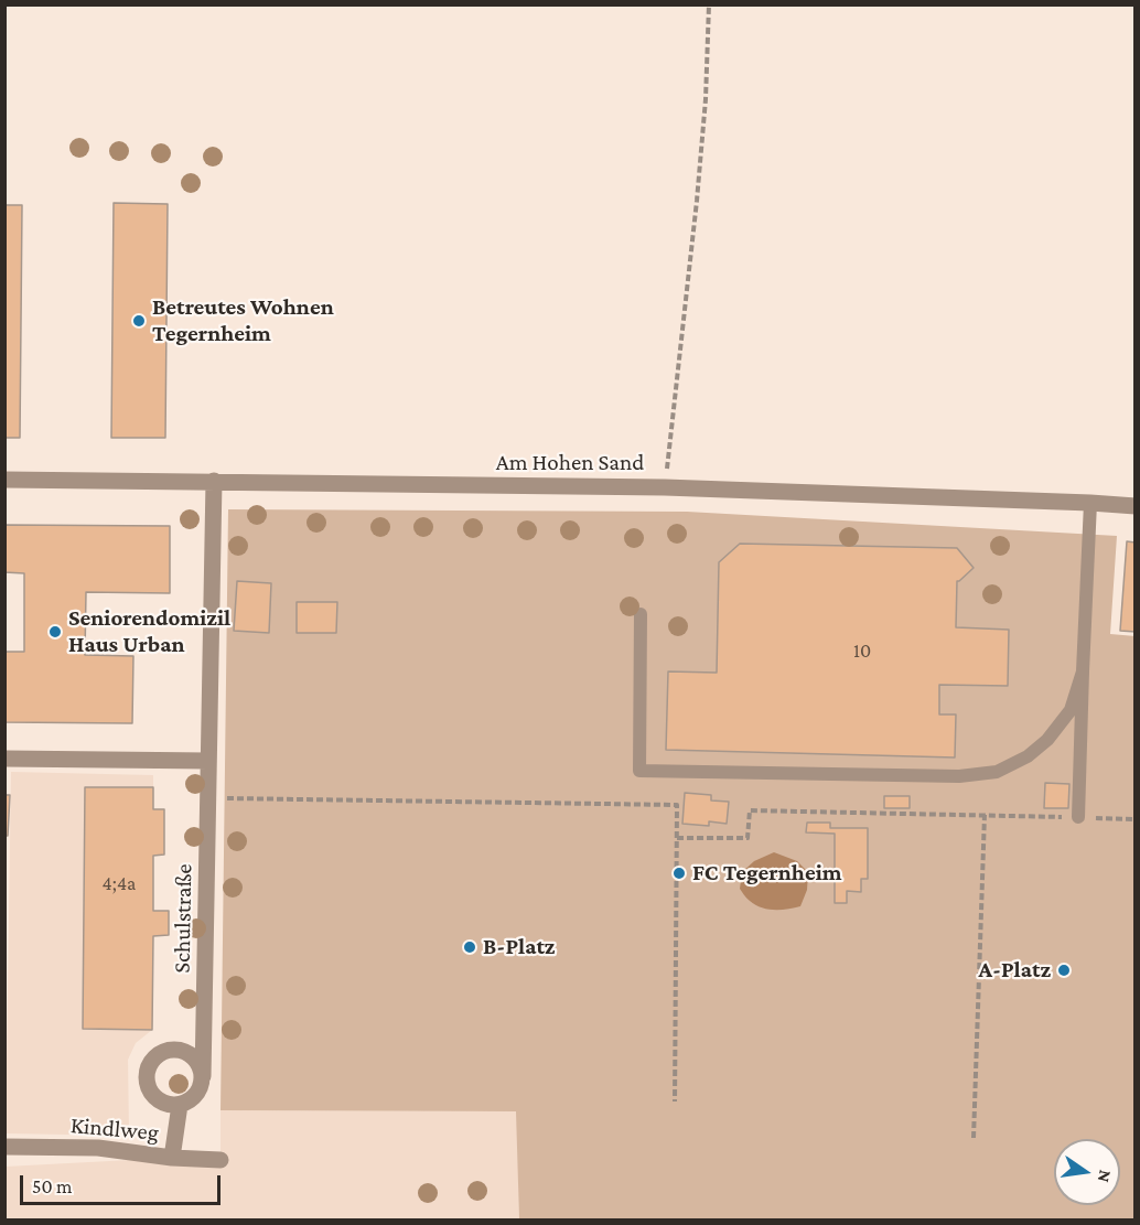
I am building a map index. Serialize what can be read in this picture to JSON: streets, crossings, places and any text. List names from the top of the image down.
{
  "streets": {
    "street": ["Am Hohen Sand", "Schulstraße", "Kindlweg"]
  },
  "crossings": [
    ["Am Hohen Sand", "Schulstraße"]
  ],
  "places": [
    "Betreutes Wohnen Tegernheim",
    "Seniorendomizil Haus Urban",
    "FC Tegernheim",
    "B-Platz",
    "A-Platz"
  ],
  "house_numbers": ["10", "4;4a"],
  "scale_bar": "50 m",
  "north": "right"
}
